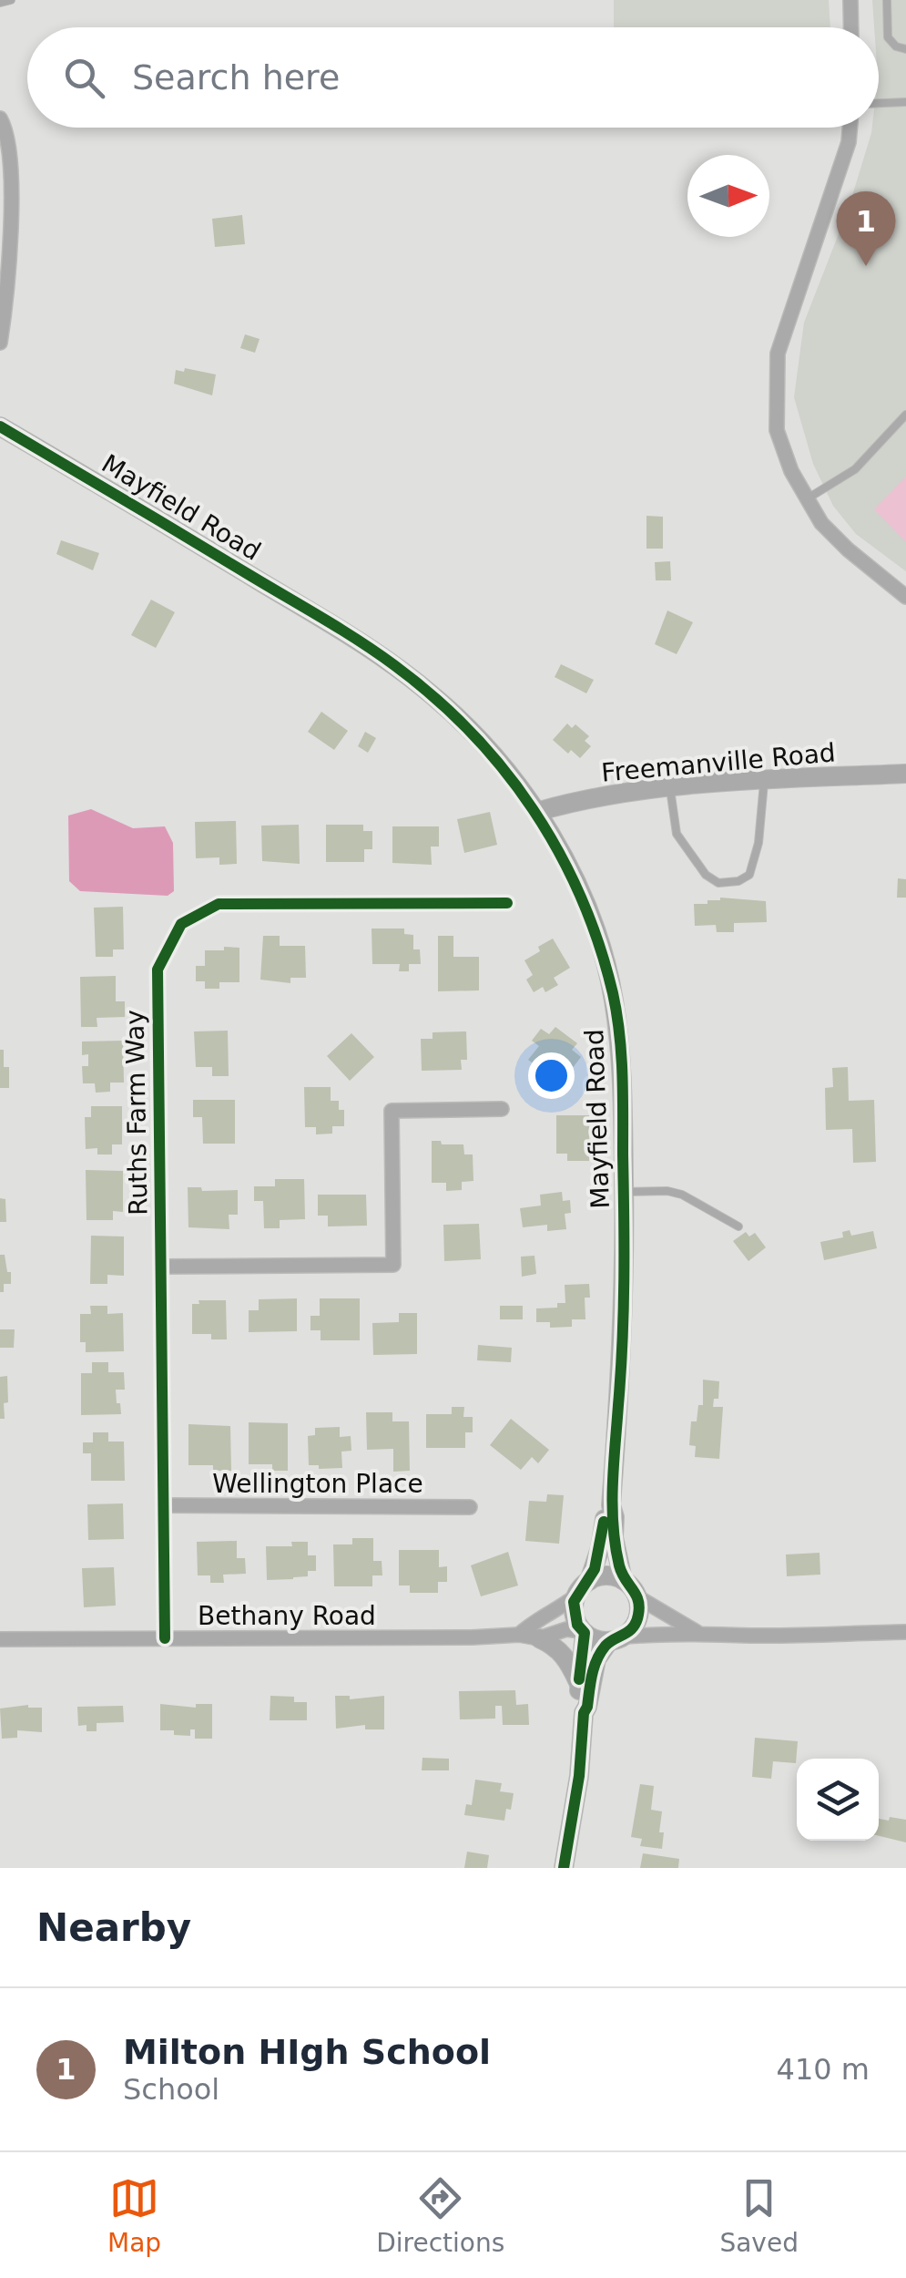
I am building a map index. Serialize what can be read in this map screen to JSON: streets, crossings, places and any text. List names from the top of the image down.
{
  "streets": {
    "street": [
      "Mayfield Road",
      "Freemanville Road",
      "Ruths Farm Way",
      "Wellington Place",
      "Bethany Road"
    ]
  },
  "crossings": [
    ["Mayfield Road", "Freemanville Road"],
    ["Mayfield Road", "Bethany Road"],
    ["Ruths Farm Way", "Wellington Place"],
    ["Ruths Farm Way", "Bethany Road"]
  ],
  "north": "right",
  "page": {
    "search": "Search here",
    "pins": "1",
    "heading": "Nearby",
    "list": [
      {
        "mark": "1",
        "name": "Milton HIgh School",
        "note": "School",
        "value": "410 m"
      }
    ],
    "nav": ["Map", "Directions", "Saved"]
  }
}
